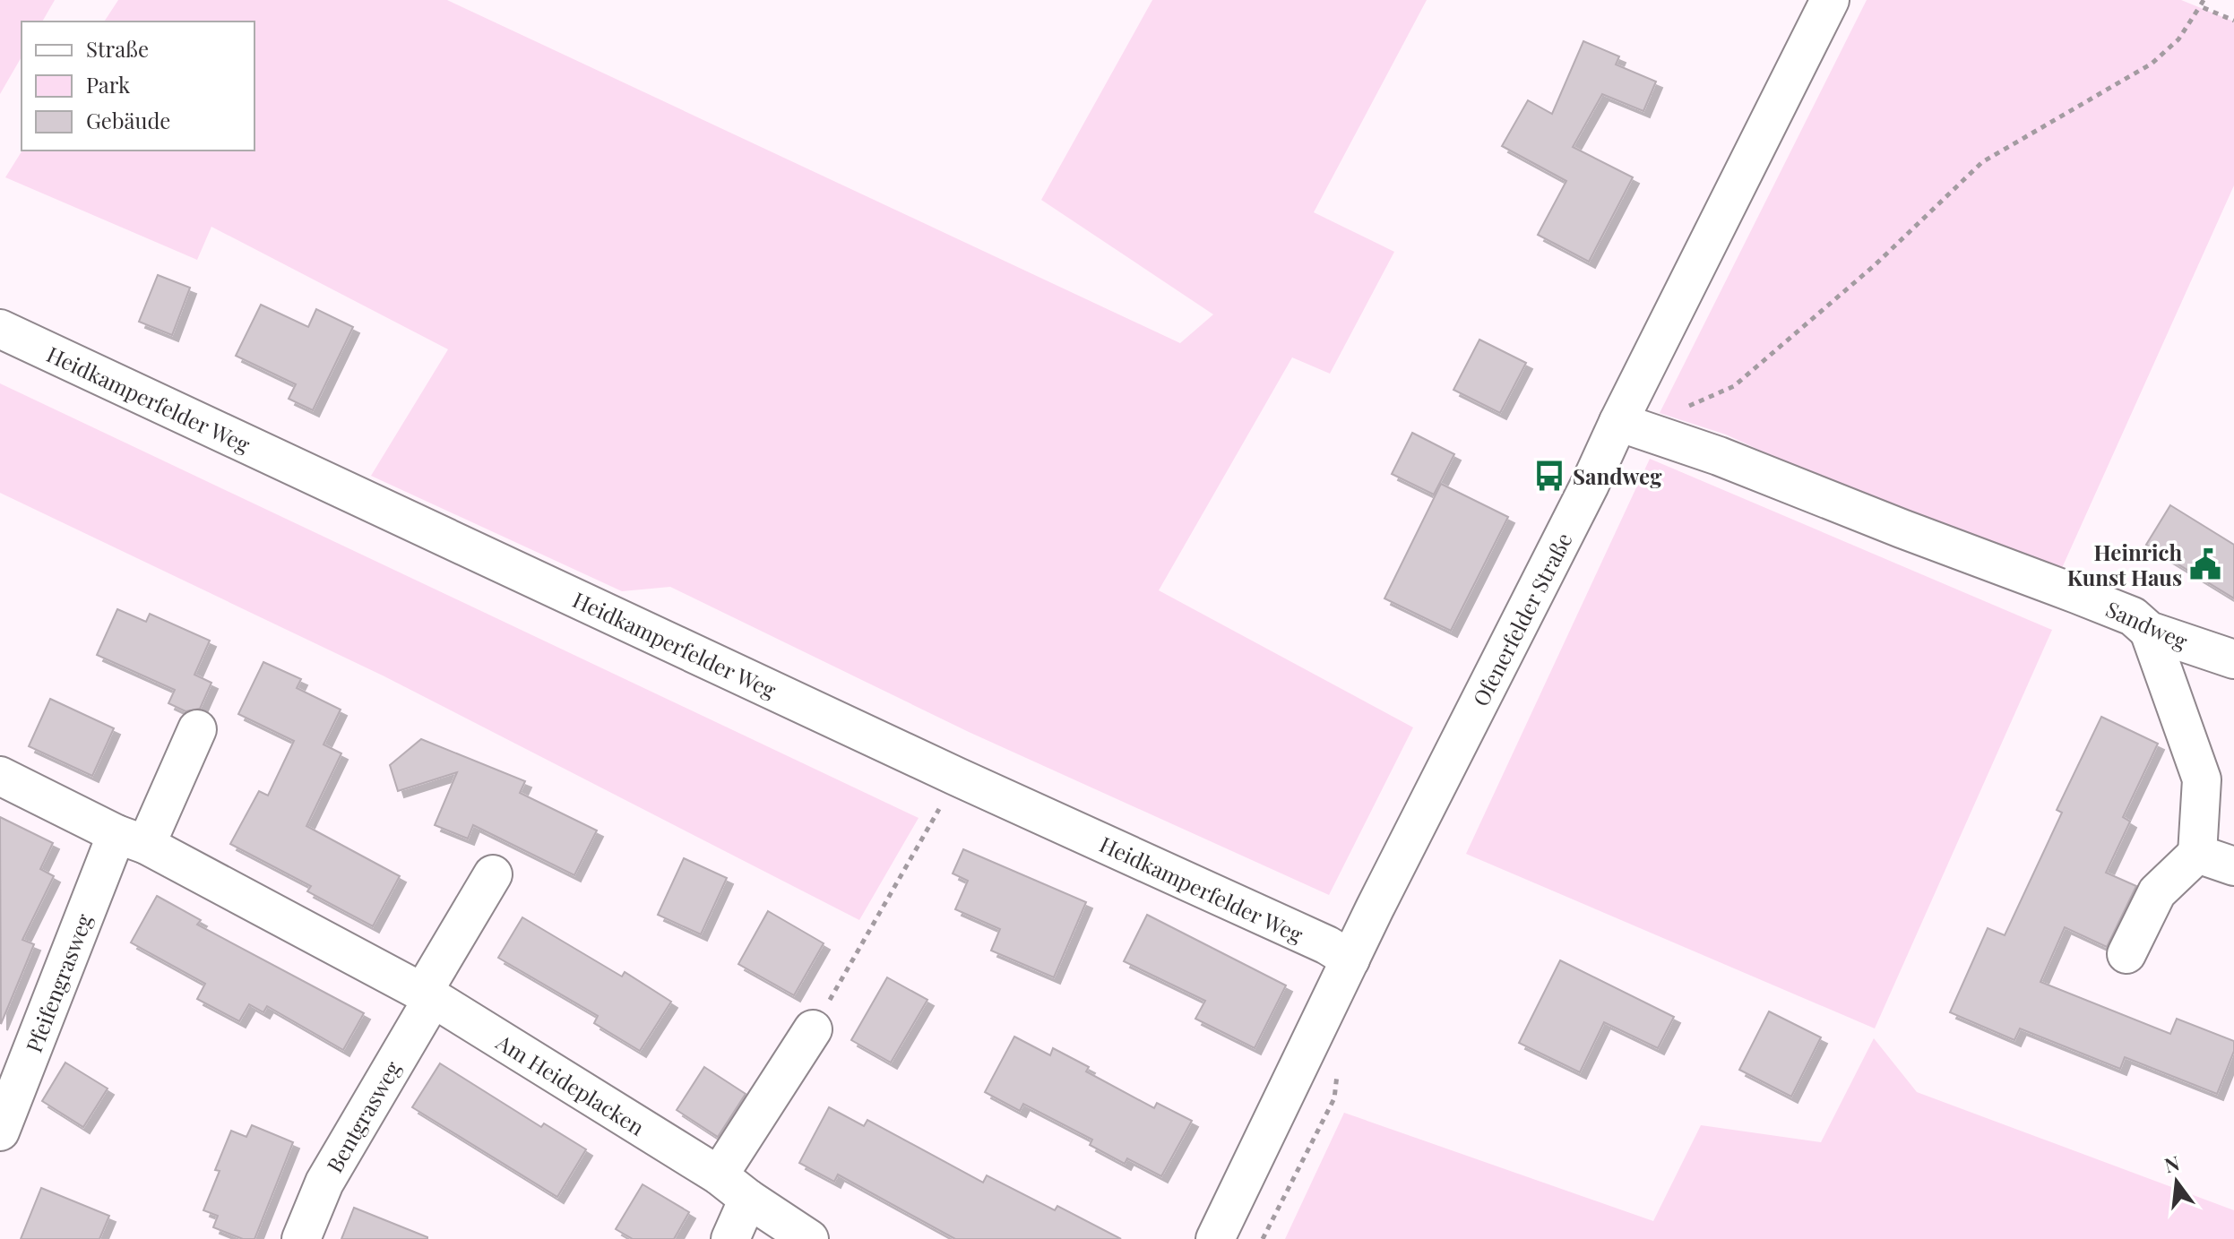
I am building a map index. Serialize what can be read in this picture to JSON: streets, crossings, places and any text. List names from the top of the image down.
{
  "streets": {
    "street": [
      "Heidkamperfelder Weg",
      "Ofenerfelder Straße",
      "Sandweg",
      "Pfeifengrasweg",
      "Am Heideplacken",
      "Bentgrasweg"
    ]
  },
  "crossings": [
    ["Heidkamperfelder Weg", "Ofenerfelder Straße"],
    ["Ofenerfelder Straße", "Sandweg"],
    ["Pfeifengrasweg", "Am Heideplacken"],
    ["Am Heideplacken", "Bentgrasweg"]
  ],
  "places": {
    "bus stop": ["Sandweg"],
    "public building": ["Heinrich Kunst Haus"]
  },
  "legend": ["Straße", "Park", "Gebäude"],
  "north": "top"
}
